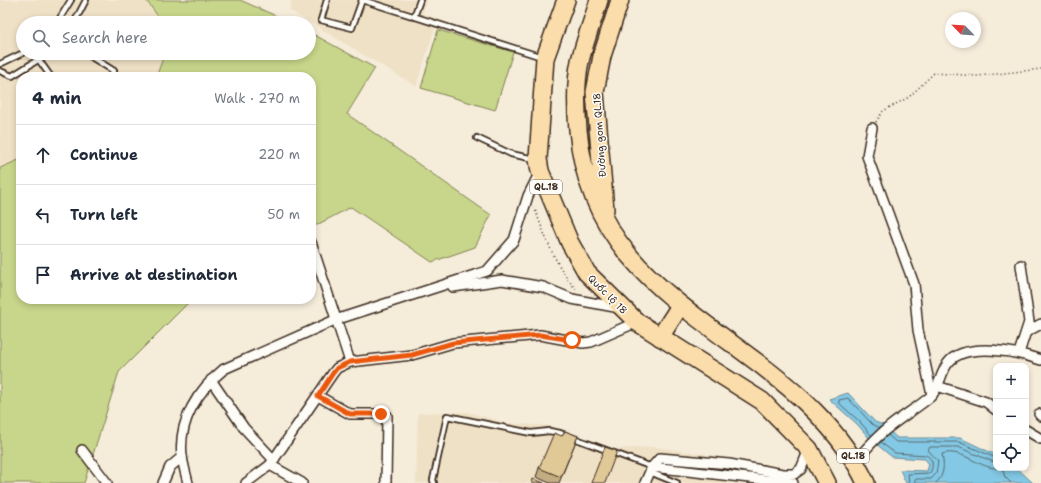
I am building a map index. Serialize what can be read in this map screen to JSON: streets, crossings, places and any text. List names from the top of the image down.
{
  "streets": {
    "highway": ["Đường gom QL.18", "QL.18", "Quốc lộ 18"]
  },
  "crossings": [
    ["Đường gom QL.18", "QL.18"]
  ],
  "north": "top left",
  "page": {
    "search": "Search here",
    "heading": ["4 min", "Walk · 270 m"],
    "list": [
      ["Continue", "220 m"],
      ["Turn left", "50 m"],
      "Arrive at destination"
    ],
    "map_buttons": ["+", "−"]
  }
}
